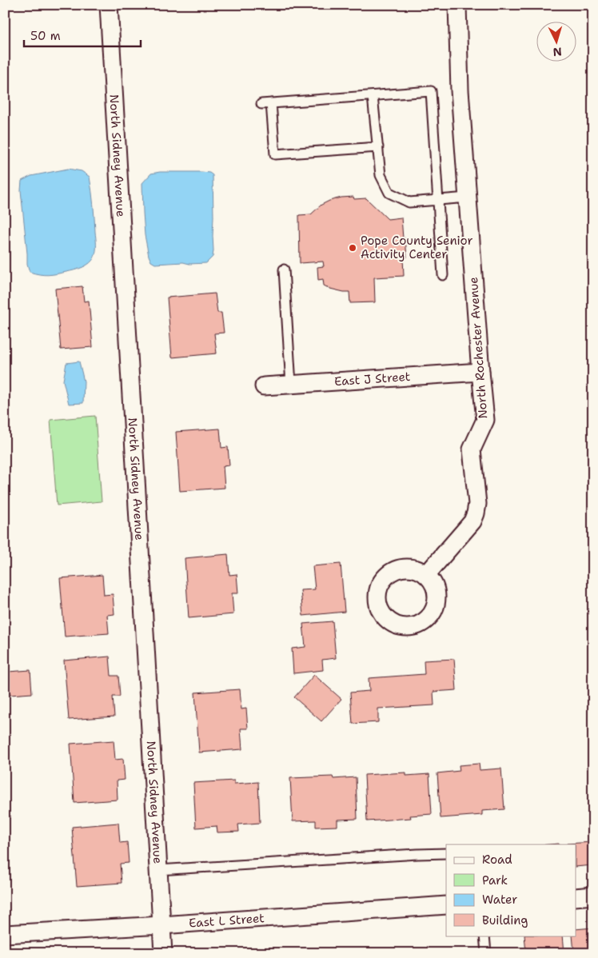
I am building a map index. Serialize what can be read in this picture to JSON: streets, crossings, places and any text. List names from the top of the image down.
{
  "streets": {
    "street": [
      "North Sidney Avenue",
      "North Rochester Avenue",
      "East J Street",
      "East L Street"
    ]
  },
  "crossings": [
    ["North Sidney Avenue", "East L Street"],
    ["North Rochester Avenue", "East J Street"]
  ],
  "places": ["Pope County Senior Activity Center"],
  "legend": [
    "Road",
    "Park",
    "Water",
    "Building"
  ],
  "scale_bar": "50 m",
  "north": "bottom"
}
